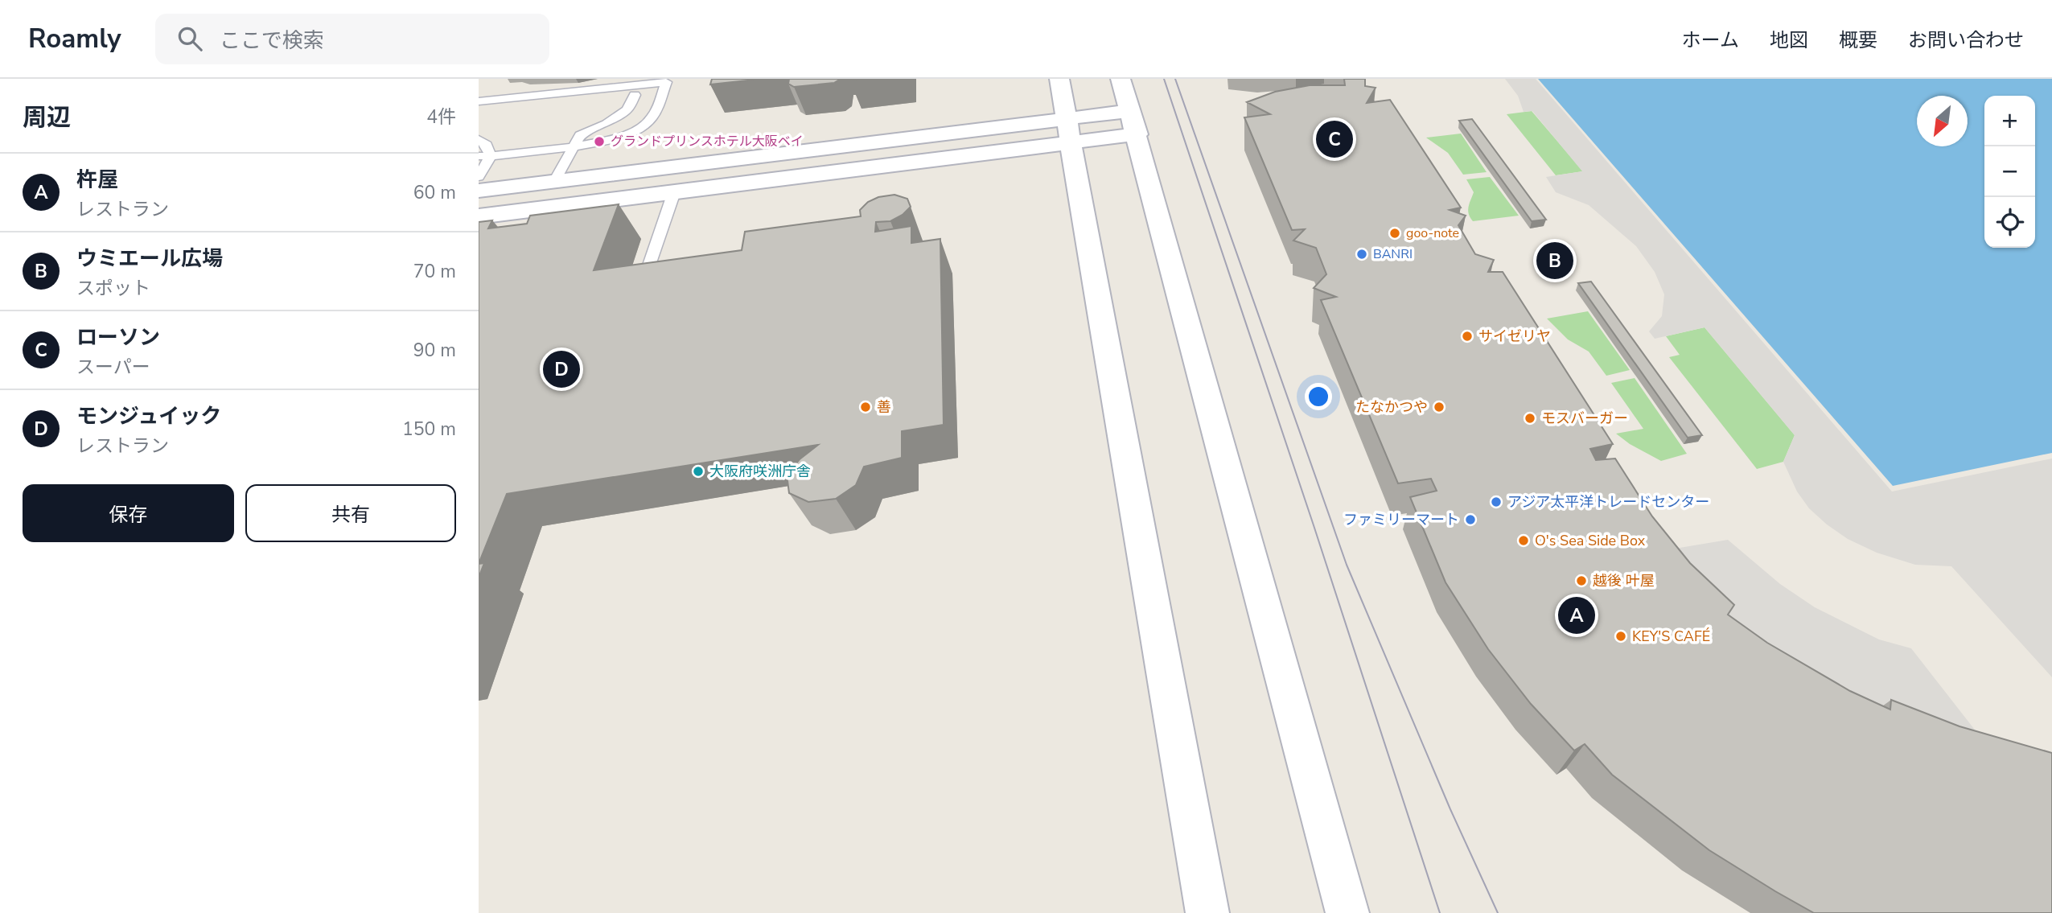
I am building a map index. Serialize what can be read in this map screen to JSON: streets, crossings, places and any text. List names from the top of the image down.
{
  "places": [
    "グランドプリンスホテル大阪ベイ",
    "goo-note",
    "BANRI",
    "サイゼリヤ",
    "善",
    "たなかつや",
    "モスバーガー",
    "大阪府咲洲庁舎",
    "アジア太平洋トレードセンター",
    "ファミリーマート",
    "O's Sea Side Box",
    "越後 叶屋",
    "KEY'S CAFÉ"
  ],
  "north": "bottom left",
  "page": {
    "header": "Roamly",
    "search": "ここで検索",
    "nav": [
      "ホーム",
      "地図",
      "概要",
      "お問い合わせ"
    ],
    "heading": ["周辺", "4件"],
    "map_buttons": ["+", "−"],
    "pins": [
      "C",
      "B",
      "D",
      "A"
    ],
    "list": [
      {
        "mark": "A",
        "name": "杵屋",
        "note": "レストラン",
        "value": "60 m"
      },
      {
        "mark": "B",
        "name": "ウミエール広場",
        "note": "スポット",
        "value": "70 m"
      },
      {
        "mark": "C",
        "name": "ローソン",
        "note": "スーパー",
        "value": "90 m"
      },
      {
        "mark": "D",
        "name": "モンジュイック",
        "note": "レストラン",
        "value": "150 m"
      }
    ],
    "buttons": ["保存", "共有"]
  }
}
